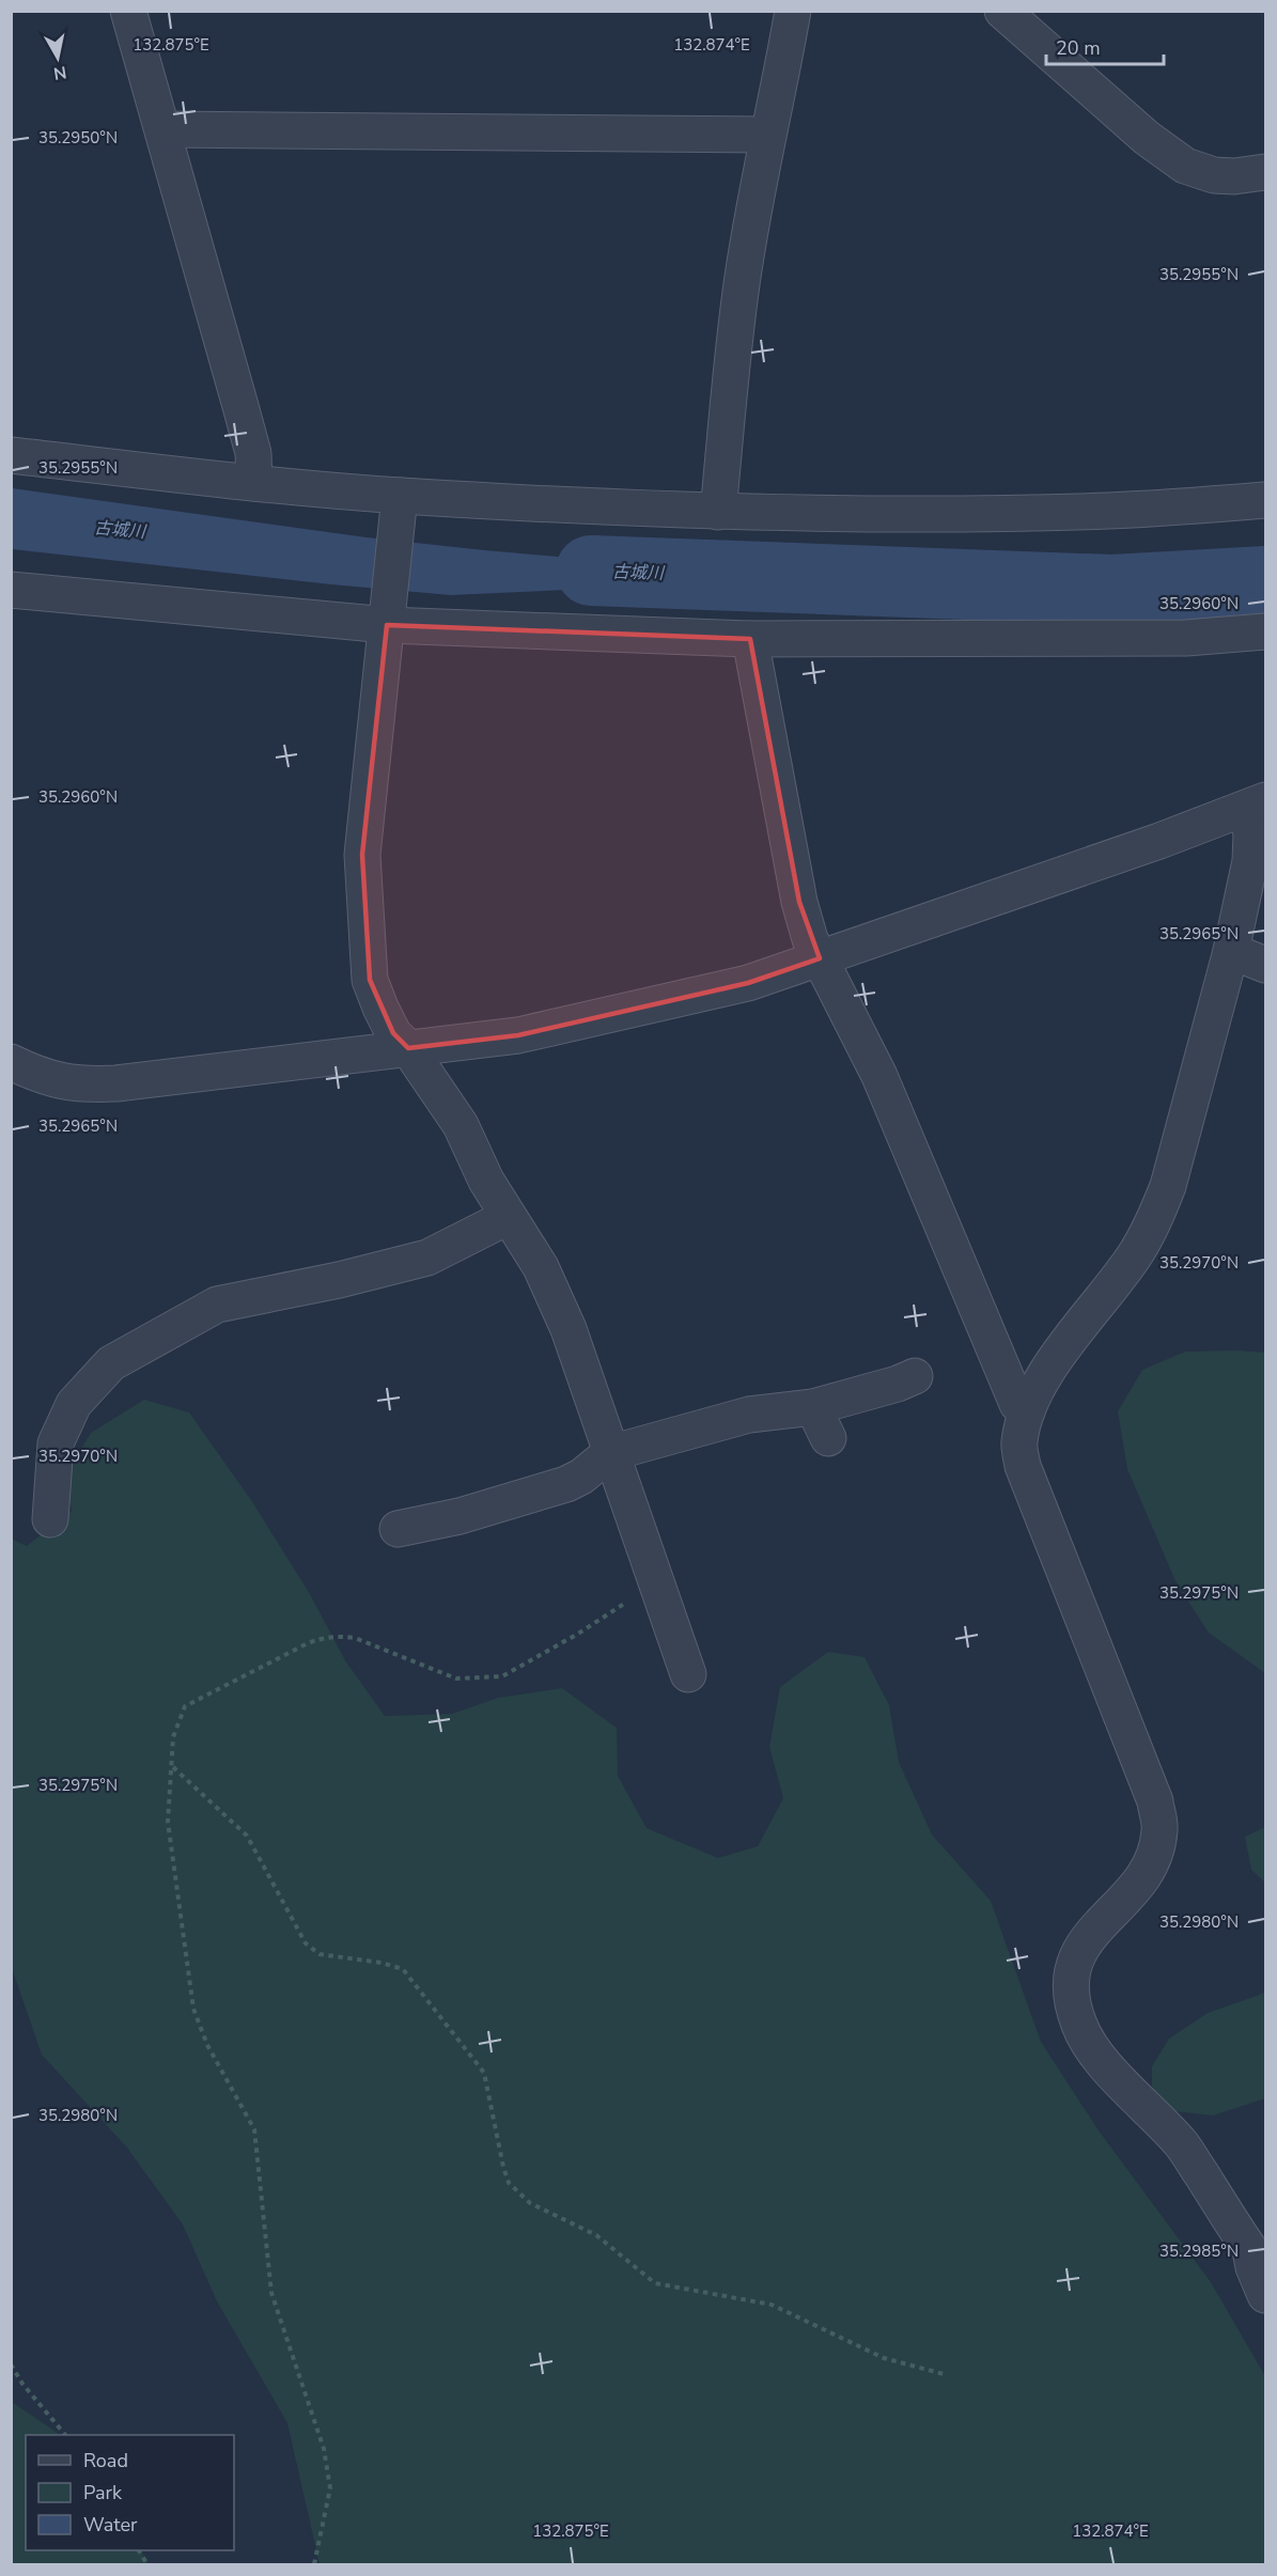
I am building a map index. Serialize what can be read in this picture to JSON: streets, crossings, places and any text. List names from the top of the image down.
{
  "water": ["古城川"],
  "legend": ["Road", "Park", "Water"],
  "scale_bar": "20 m",
  "north": "bottom",
  "coordinates": [
    "132.875°E",
    "132.874°E",
    "35.2950°N",
    "35.2955°N",
    "35.2960°N",
    "35.2965°N",
    "35.2970°N",
    "35.2975°N",
    "35.2980°N",
    "35.2985°N"
  ]
}
